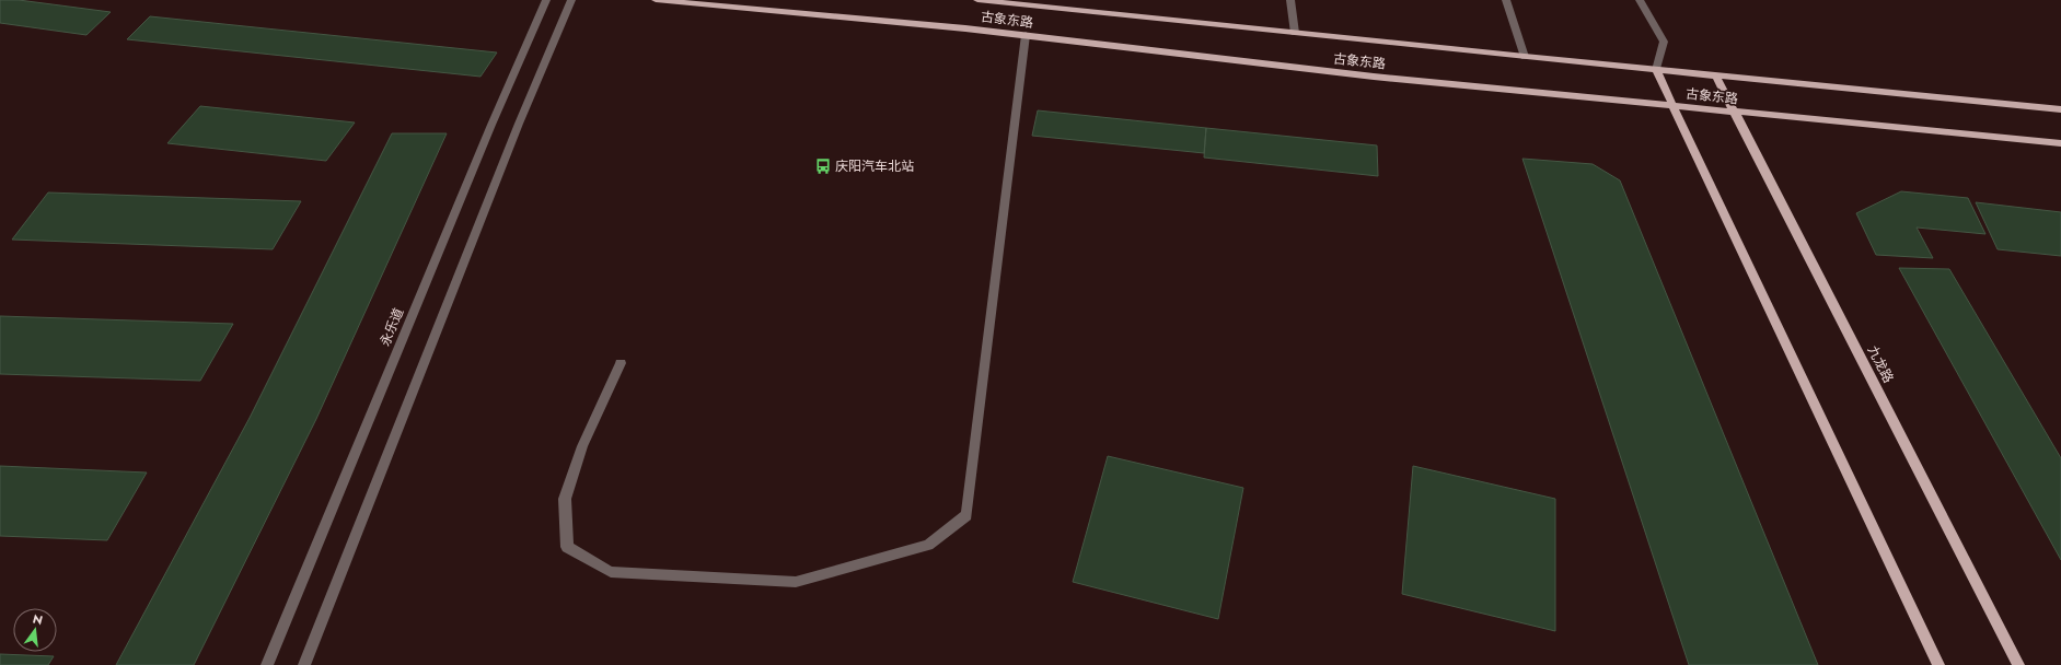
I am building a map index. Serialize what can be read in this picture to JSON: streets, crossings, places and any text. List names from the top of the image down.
{
  "streets": {
    "main road": ["古象东路", "九龙路"],
    "street": ["永乐道"]
  },
  "crossings": [
    ["古象东路", "九龙路"]
  ],
  "places": {
    "bus stop": ["庆阳汽车北站"]
  },
  "north": "top"
}
